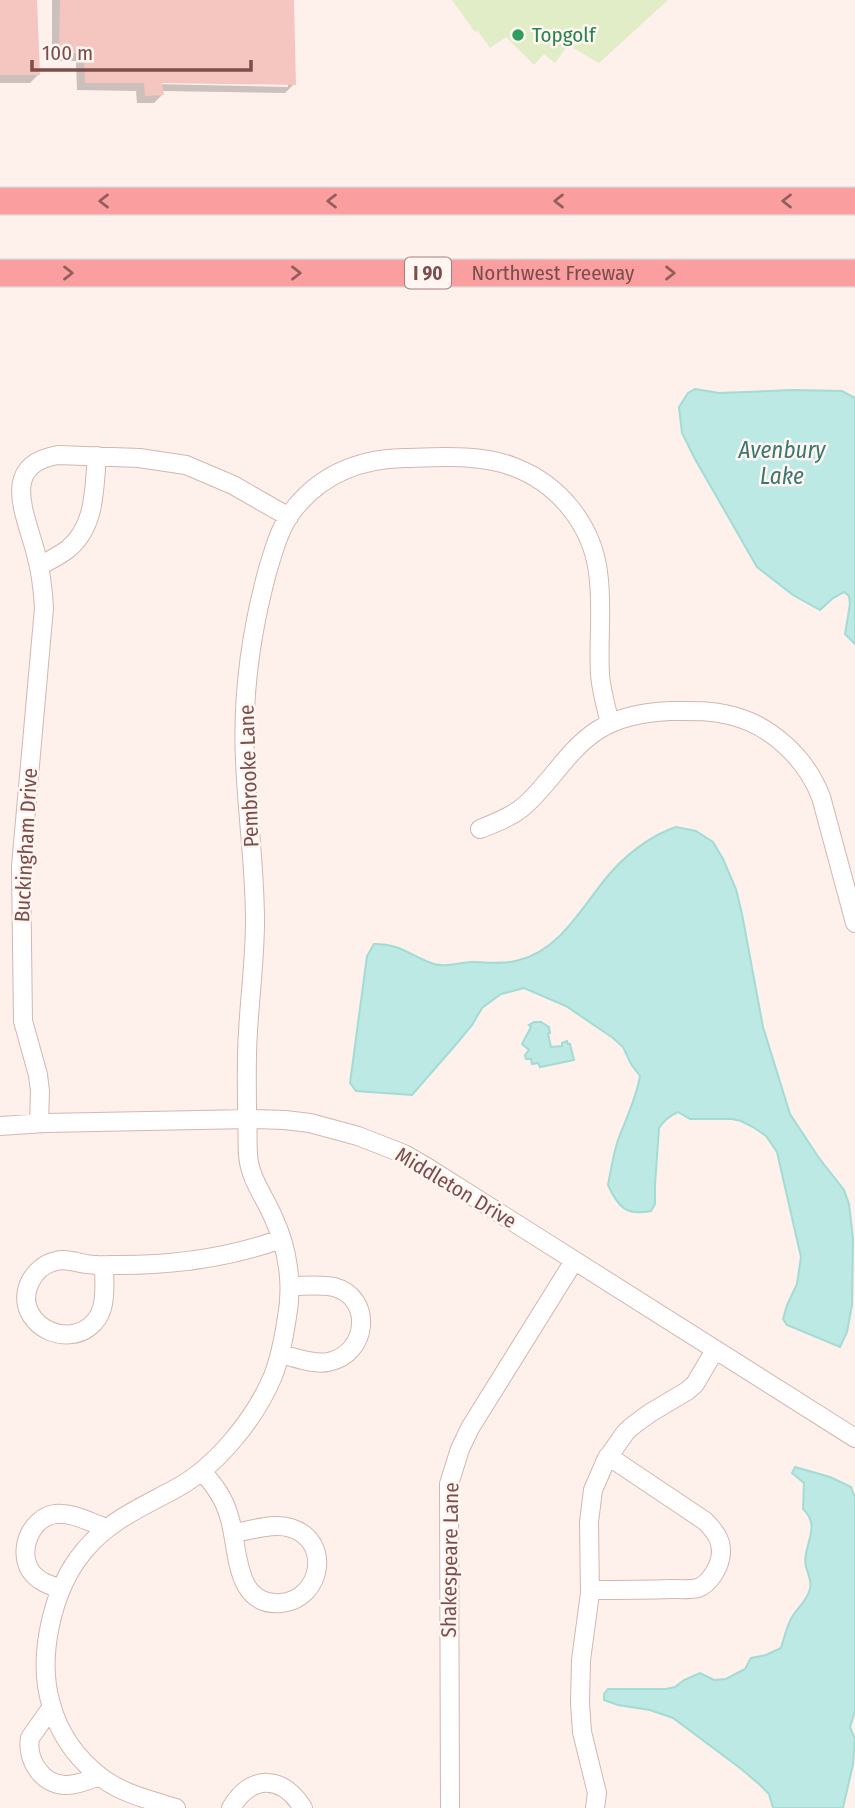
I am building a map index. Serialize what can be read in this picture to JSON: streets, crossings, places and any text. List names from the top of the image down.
{
  "streets": {
    "highway": ["I 90", "Northwest Freeway"],
    "street": [
      "Pembrooke Lane",
      "Buckingham Drive",
      "Middleton Drive",
      "Shakespeare Lane"
    ]
  },
  "crossings": [
    ["Pembrooke Lane", "Buckingham Drive"],
    ["Pembrooke Lane", "Middleton Drive"],
    ["Buckingham Drive", "Middleton Drive"],
    ["Middleton Drive", "Shakespeare Lane"]
  ],
  "water": ["Avenbury Lake"],
  "places": ["Topgolf"],
  "scale_bar": "100 m"
}
